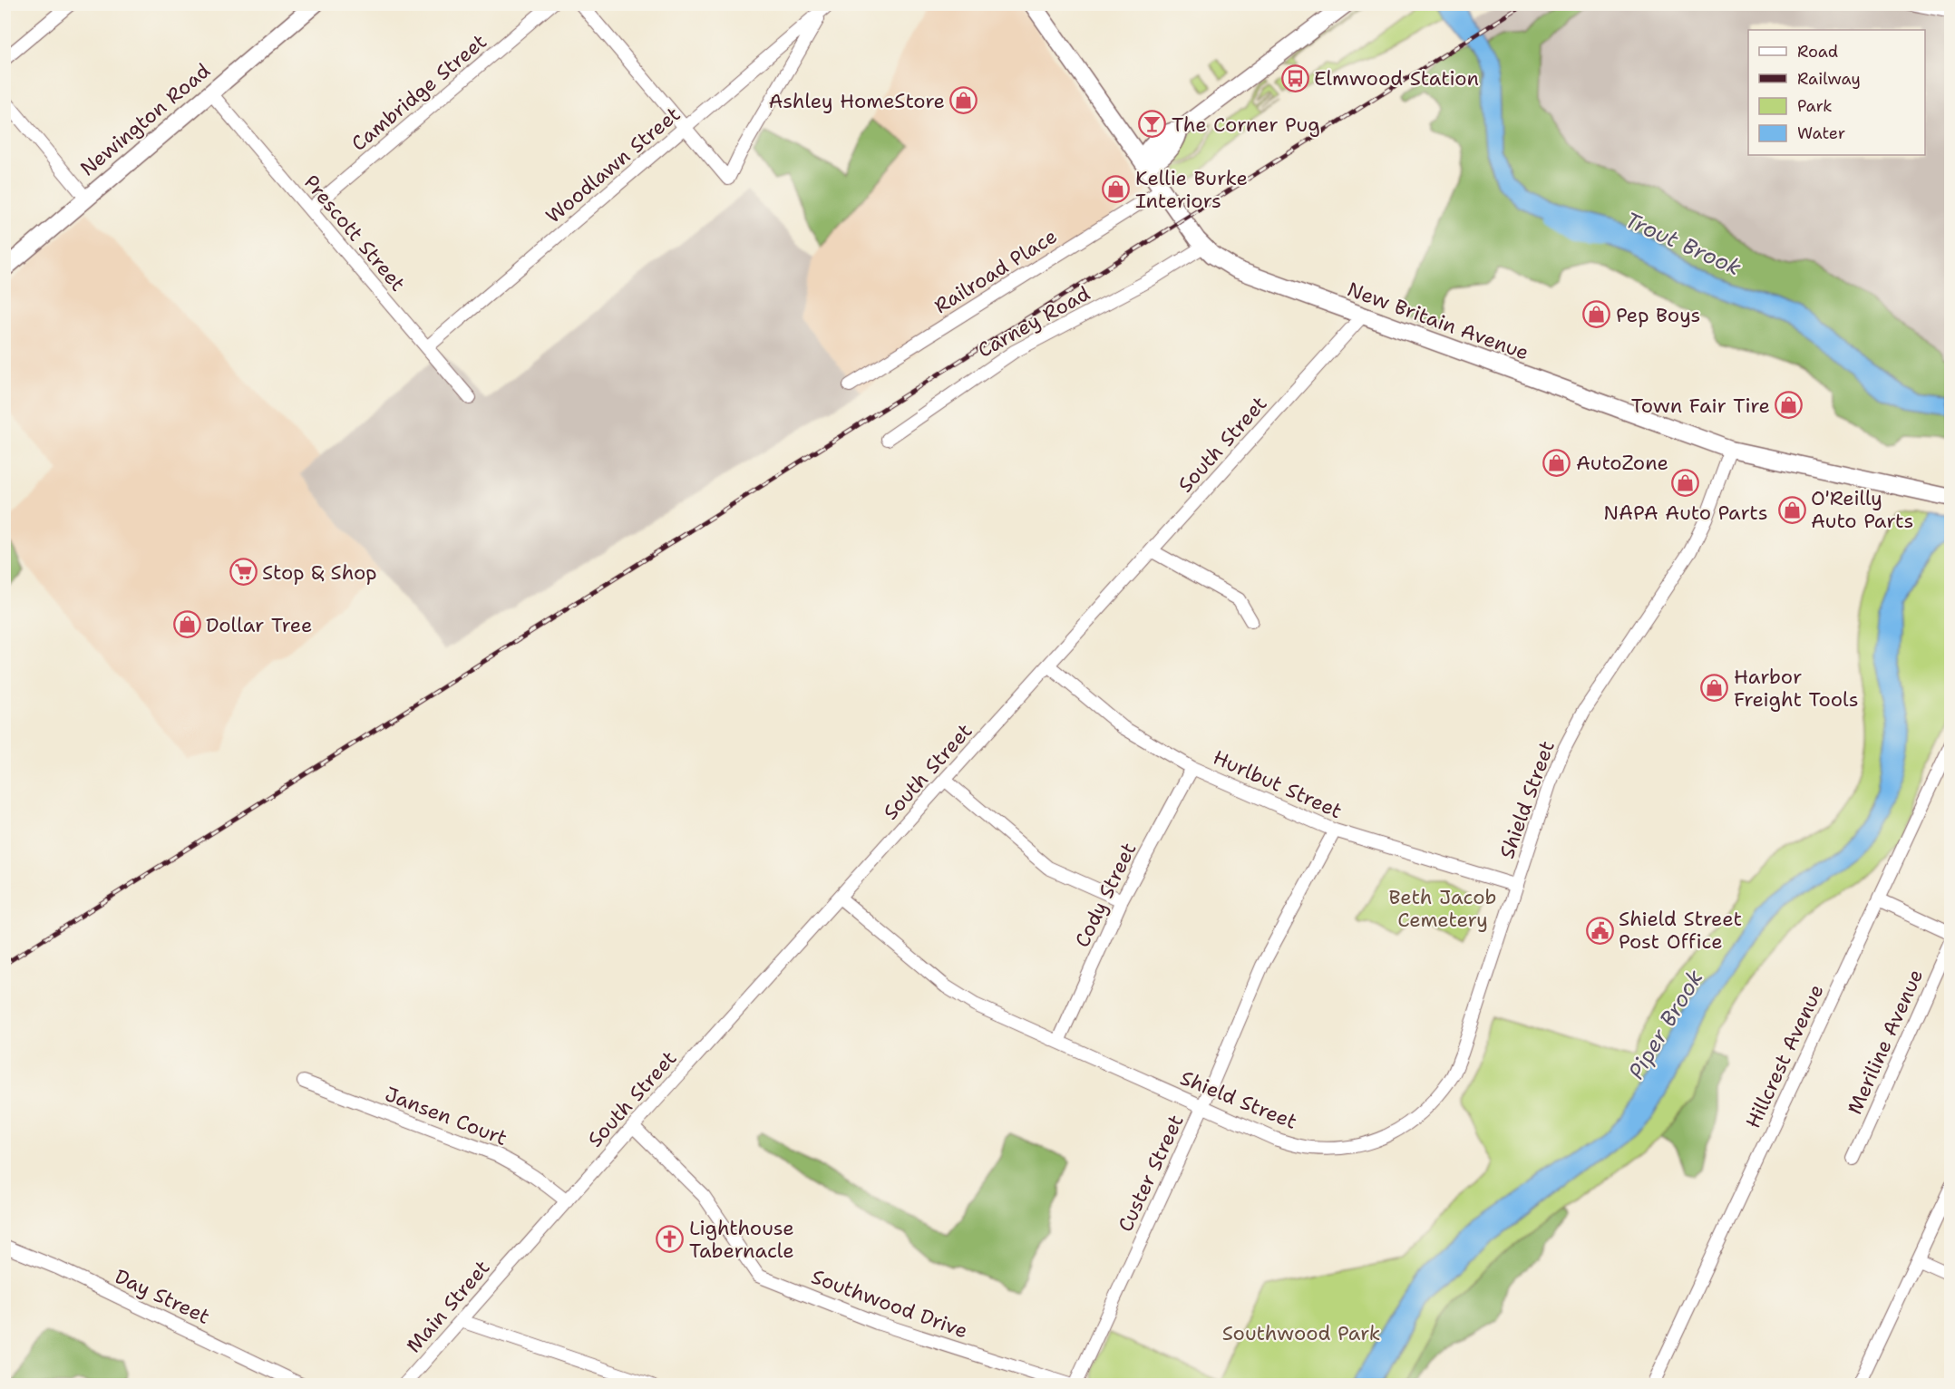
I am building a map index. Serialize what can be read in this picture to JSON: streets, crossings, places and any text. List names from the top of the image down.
{
  "streets": {
    "main road": ["Newington Road", "New Britain Avenue"],
    "street": [
      "Cambridge Street",
      "Woodlawn Street",
      "Prescott Street",
      "Railroad Place",
      "Carney Road",
      "South Street",
      "Hurlbut Street",
      "Shield Street",
      "Cody Street",
      "Meriline Avenue",
      "Hillcrest Avenue",
      "Jansen Court",
      "Custer Street",
      "Day Street",
      "Southwood Drive",
      "Main Street"
    ]
  },
  "crossings": [
    ["Cambridge Street", "Prescott Street"],
    ["Newington Road", "Prescott Street"],
    ["Woodlawn Street", "Prescott Street"],
    ["Railroad Place", "New Britain Avenue"],
    ["New Britain Avenue", "Carney Road"],
    ["New Britain Avenue", "South Street"],
    ["New Britain Avenue", "Shield Street"],
    ["South Street", "Hurlbut Street"],
    ["South Street", "Shield Street"],
    ["South Street", "Jansen Court"],
    ["South Street", "Southwood Drive"],
    ["South Street", "Main Street"],
    ["Hurlbut Street", "Shield Street"],
    ["Hurlbut Street", "Cody Street"],
    ["Hurlbut Street", "Custer Street"],
    ["Shield Street", "Cody Street"],
    ["Shield Street", "Custer Street"],
    ["Custer Street", "Southwood Drive"]
  ],
  "water": ["Trout Brook", "Piper Brook"],
  "parks": ["Beth Jacob Cemetery", "Southwood Park"],
  "places": {
    "bus stop": ["Elmwood Station"],
    "shop": [
      "Ashley HomeStore",
      "Kellie Burke Interiors",
      "Pep Boys",
      "Town Fair Tire",
      "AutoZone",
      "NAPA Auto Parts",
      "O'Reilly Auto Parts",
      "Dollar Tree",
      "Harbor Freight Tools"
    ],
    "bar": ["The Corner Pug"],
    "supermarket": ["Stop & Shop"],
    "public building": ["Shield Street Post Office"],
    "church": ["Lighthouse Tabernacle"]
  },
  "legend": [
    "Road",
    "Railway",
    "Park",
    "Water"
  ]
}
